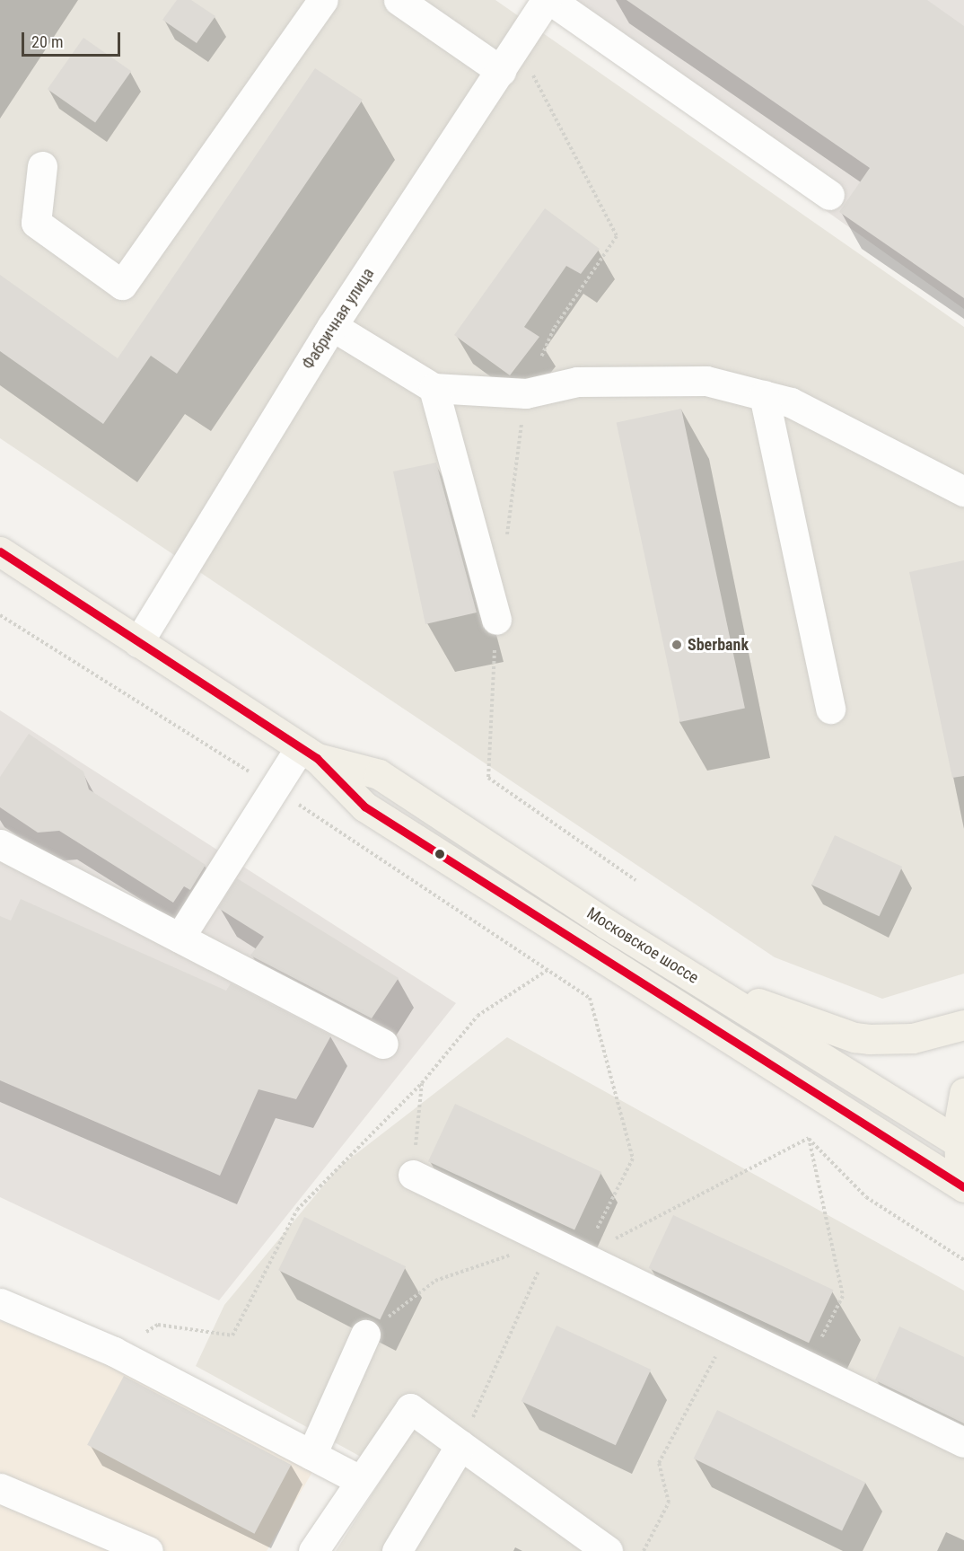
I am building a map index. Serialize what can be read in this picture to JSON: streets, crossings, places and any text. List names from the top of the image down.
{
  "streets": {
    "main road": ["Московское шоссе"],
    "lane": ["Фабричная улица"]
  },
  "crossings": [
    ["Фабричная улица", "Московское шоссе"]
  ],
  "places": ["Sberbank"],
  "scale_bar": "20 m"
}
